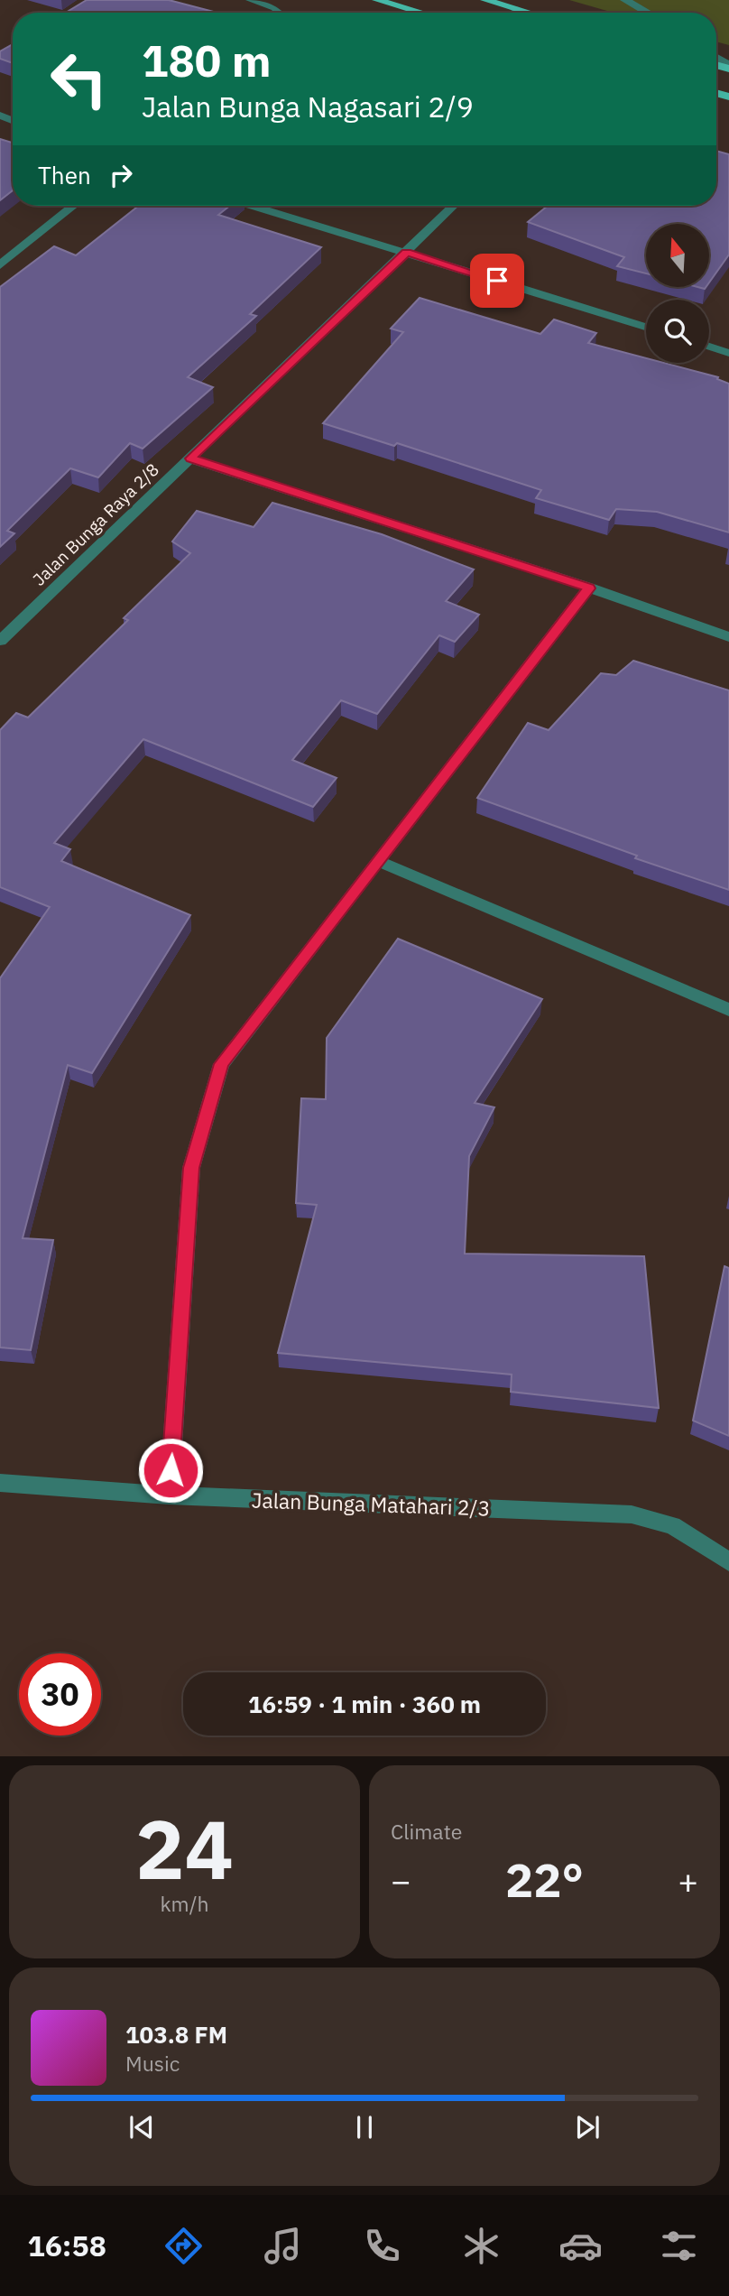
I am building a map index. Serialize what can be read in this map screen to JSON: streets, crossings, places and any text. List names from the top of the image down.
{
  "streets": {
    "street": ["Jalan Bunga Raya 2/8", "Jalan Bunga Matahari 2/3"]
  },
  "north": "top",
  "page": {
    "turn": ["180 m", "Jalan Bunga Nagasari 2/9"],
    "then": "Then",
    "limit": "30",
    "trip": "16:59 · 1 min · 360 m",
    "tile": [
      ["24", "km/h"],
      "Climate"
    ],
    "heat": ["−", "22°", "+"],
    "song": ["103.8 FM", "Music"],
    "tabs": "16:58"
  }
}
